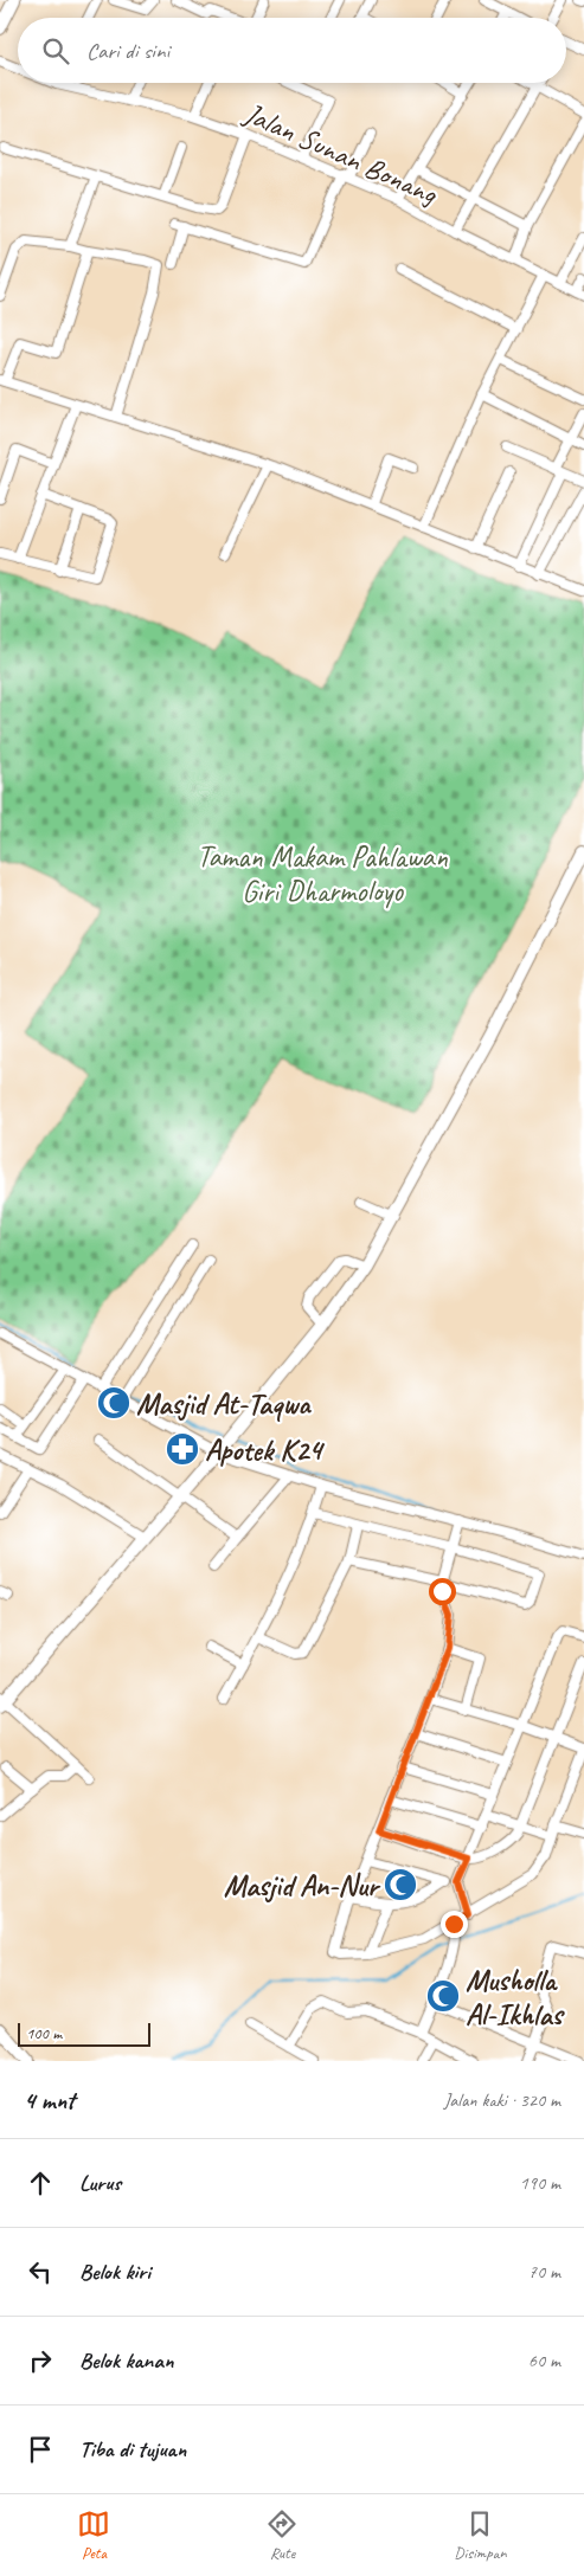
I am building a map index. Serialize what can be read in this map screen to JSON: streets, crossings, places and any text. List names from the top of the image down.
{
  "streets": {
    "street": ["Jalan Sunan Bonang"]
  },
  "parks": ["Taman Makam Pahlawan Giri Dharmoloyo"],
  "places": {
    "mosque": ["Masjid At-Taqwa", "Masjid An-Nur", "Musholla Al-Ikhlas"],
    "pharmacy": ["Apotek K24"]
  },
  "scale_bar": "100 m",
  "page": {
    "search": "Cari di sini",
    "scale": "100 m",
    "heading": ["4 mnt", "Jalan kaki · 320 m"],
    "list": [
      ["Lurus", "190 m"],
      ["Belok kiri", "70 m"],
      ["Belok kanan", "60 m"],
      "Tiba di tujuan"
    ],
    "nav": ["Peta", "Rute", "Disimpan"]
  }
}
